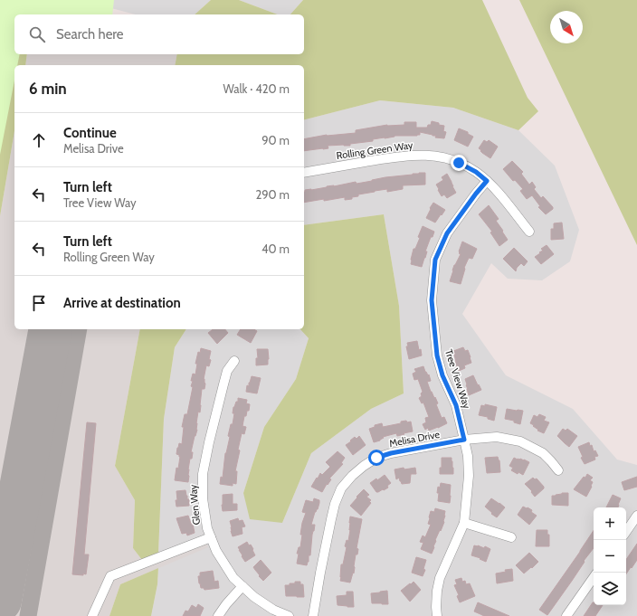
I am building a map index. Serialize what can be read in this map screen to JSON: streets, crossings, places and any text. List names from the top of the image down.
{
  "streets": {
    "street": [
      "Rolling Green Way",
      "Tree View Way",
      "Melisa Drive",
      "Glen Way"
    ]
  },
  "crossings": [
    ["Rolling Green Way", "Tree View Way"],
    ["Tree View Way", "Melisa Drive"]
  ],
  "north": "bottom right",
  "page": {
    "search": "Search here",
    "heading": ["6 min", "Walk · 420 m"],
    "list": [
      ["Continue", "Melisa Drive", "90 m"],
      ["Turn left", "Tree View Way", "290 m"],
      ["Turn left", "Rolling Green Way", "40 m"],
      "Arrive at destination"
    ],
    "map_buttons": ["+", "−"]
  }
}
